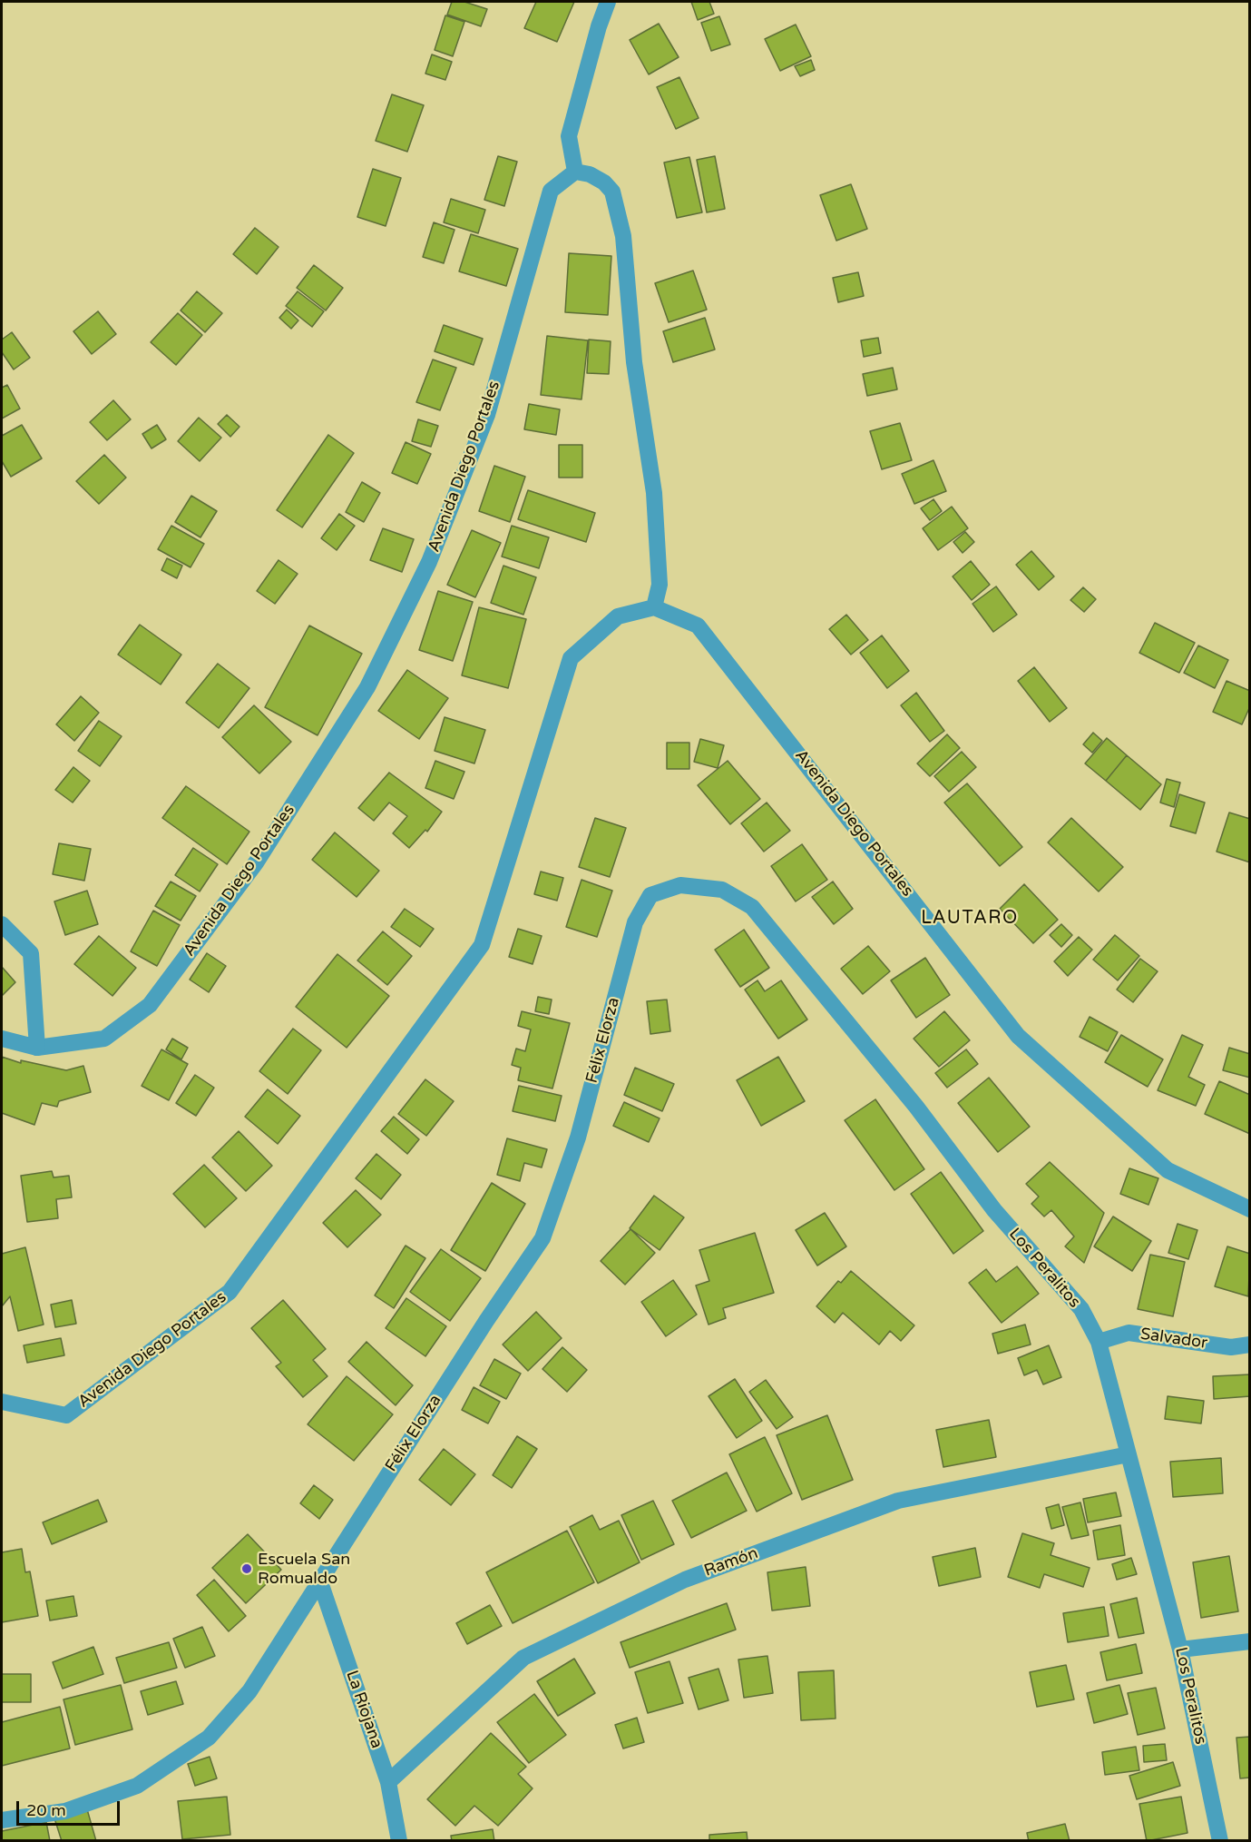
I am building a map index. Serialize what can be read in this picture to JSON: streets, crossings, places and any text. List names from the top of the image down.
{
  "streets": {
    "street": [
      "Avenida Diego Portales",
      "Félix Elorza",
      "Los Peralitos",
      "Salvador",
      "Ramón",
      "La Riojana"
    ]
  },
  "crossings": [
    ["Félix Elorza", "Los Peralitos"],
    ["Félix Elorza", "La Riojana"],
    ["Los Peralitos", "Salvador"],
    ["Los Peralitos", "Ramón"],
    ["Ramón", "La Riojana"]
  ],
  "districts": ["LAUTARO"],
  "places": ["Escuela San Romualdo"],
  "scale_bar": "20 m"
}
